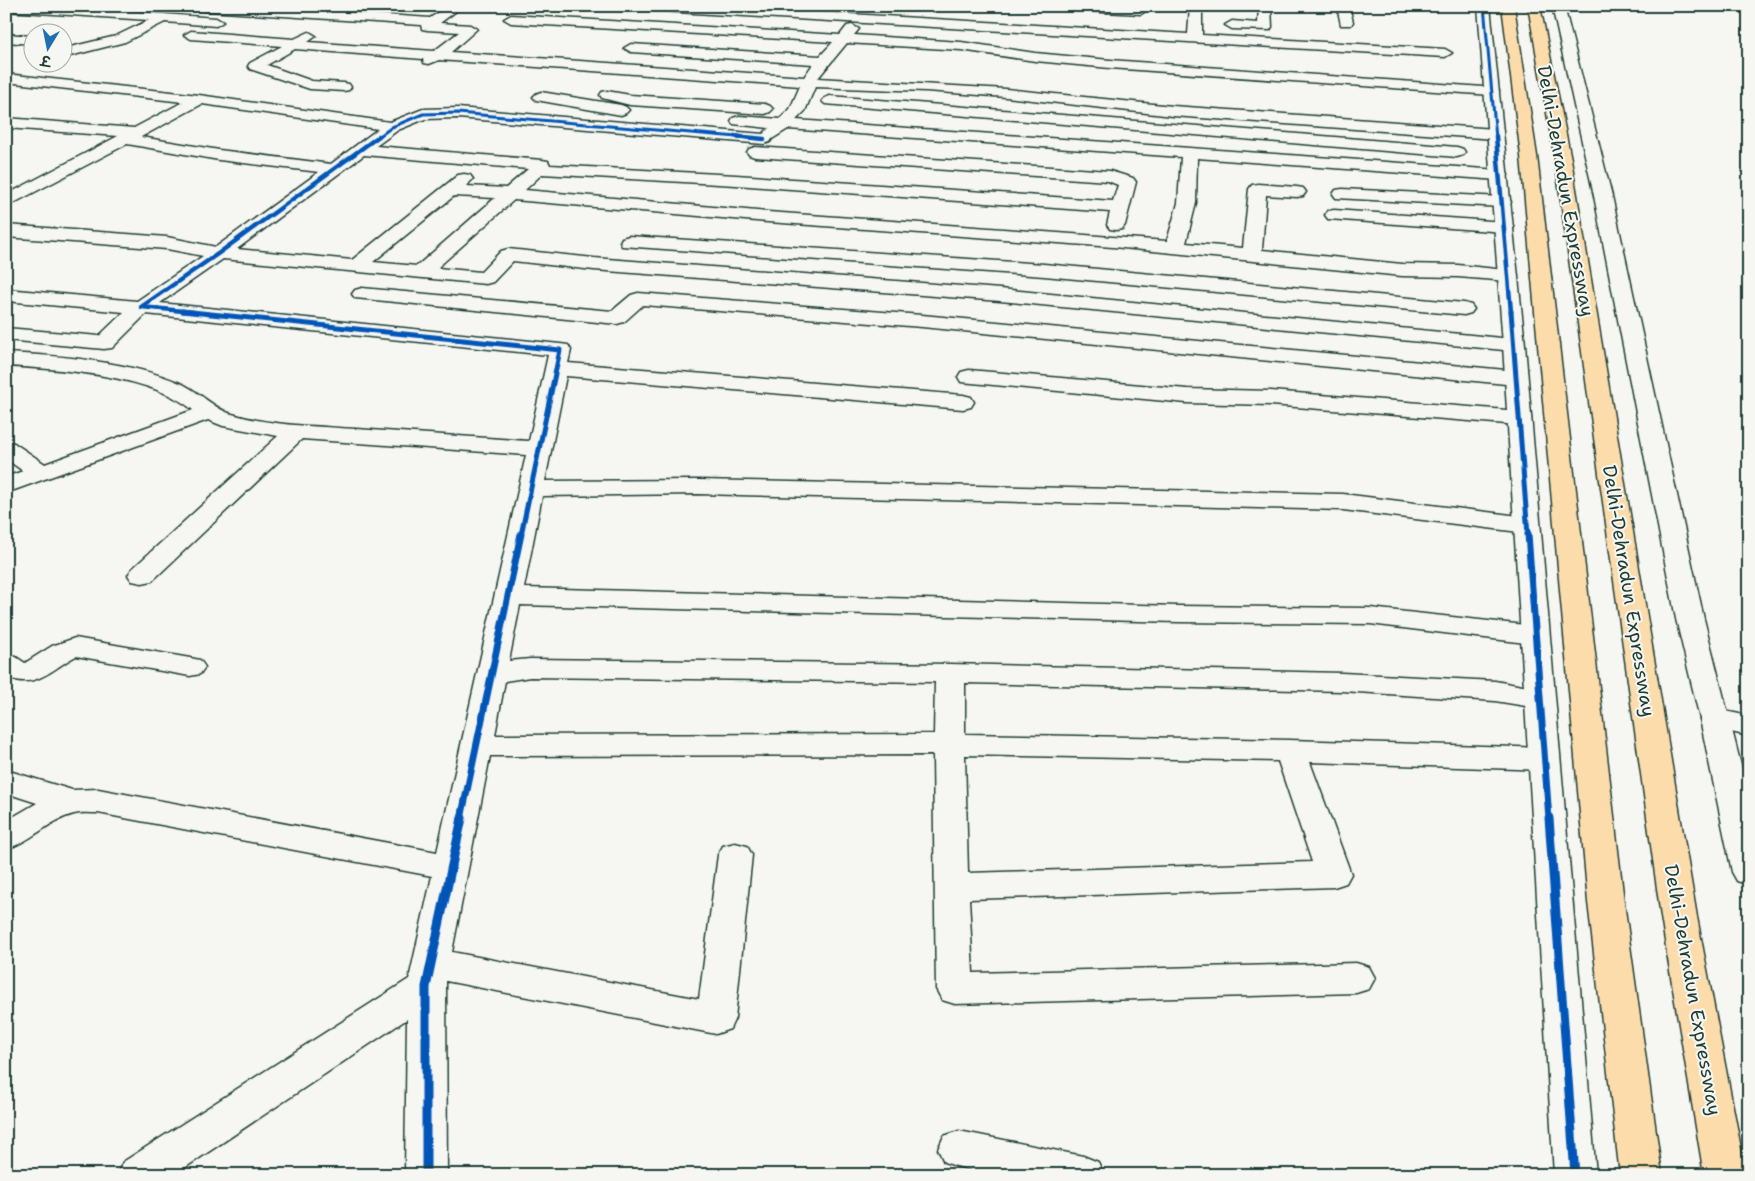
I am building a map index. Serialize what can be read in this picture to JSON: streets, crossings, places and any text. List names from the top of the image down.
{
  "streets": {
    "highway": ["Delhi-Dehradun Expressway"]
  },
  "north": "bottom"
}
